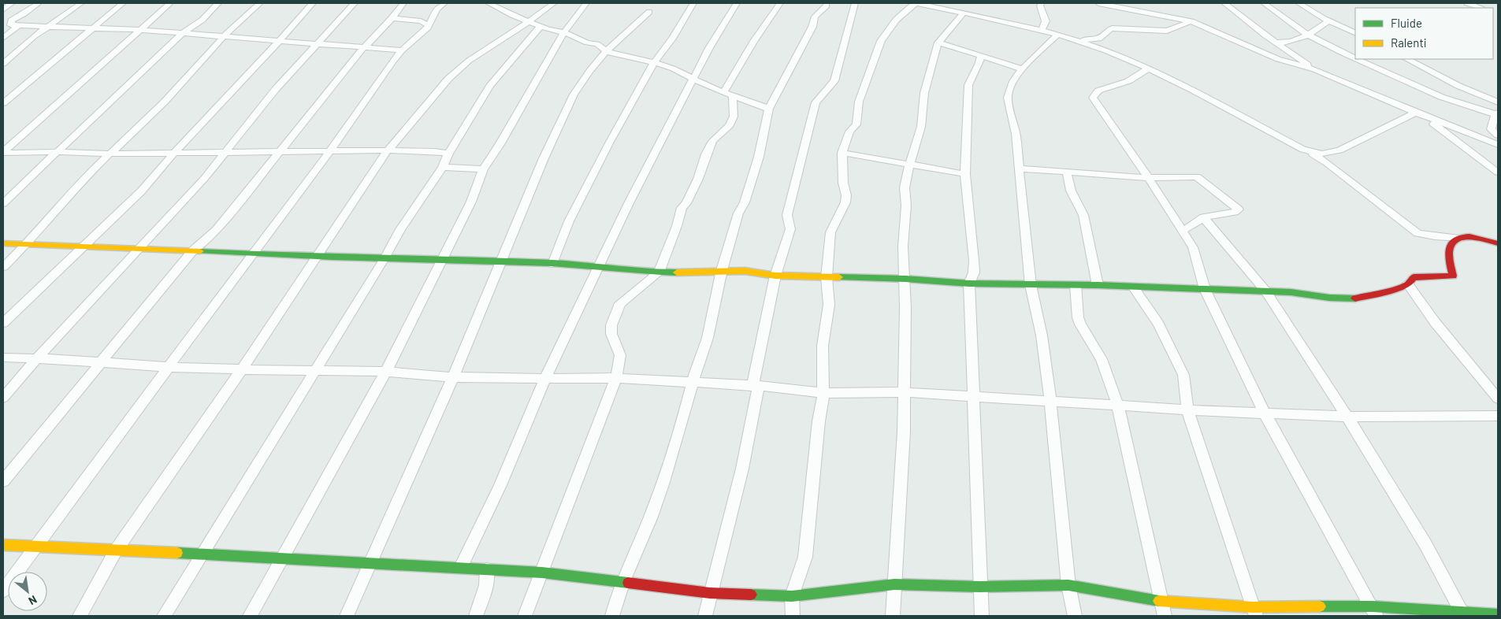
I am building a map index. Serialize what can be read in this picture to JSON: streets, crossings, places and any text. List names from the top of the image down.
{
  "legend": ["Fluide", "Ralenti"],
  "north": "bottom right"
}
